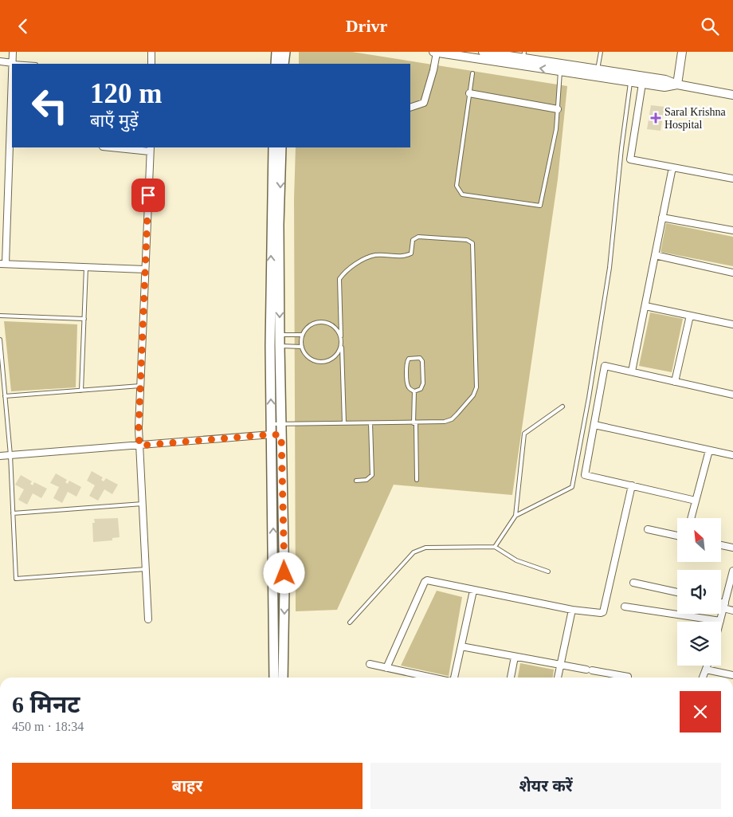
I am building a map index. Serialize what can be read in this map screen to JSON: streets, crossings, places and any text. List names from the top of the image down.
{
  "places": {
    "health": ["Saral Krishna Hospital"]
  },
  "north": "top left",
  "page": {
    "header": "Drivr",
    "turn": ["120 m", "बाएँ मुड़ें"],
    "heading": ["6 मिनट", "450 m · 18:34"],
    "buttons": ["बाहर", "शेयर करें"]
  }
}
